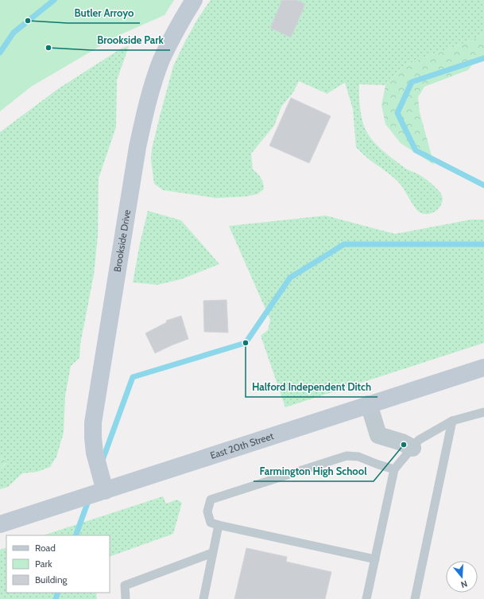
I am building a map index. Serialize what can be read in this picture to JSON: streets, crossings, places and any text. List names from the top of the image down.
{
  "streets": {
    "main road": ["Brookside Drive", "East 20th Street"]
  },
  "crossings": [
    ["Brookside Drive", "East 20th Street"]
  ],
  "places": [
    "Butler Arroyo",
    "Brookside Park",
    "Halford Independent Ditch",
    "Farmington High School"
  ],
  "legend": ["Road", "Park", "Building"],
  "north": "bottom"
}
